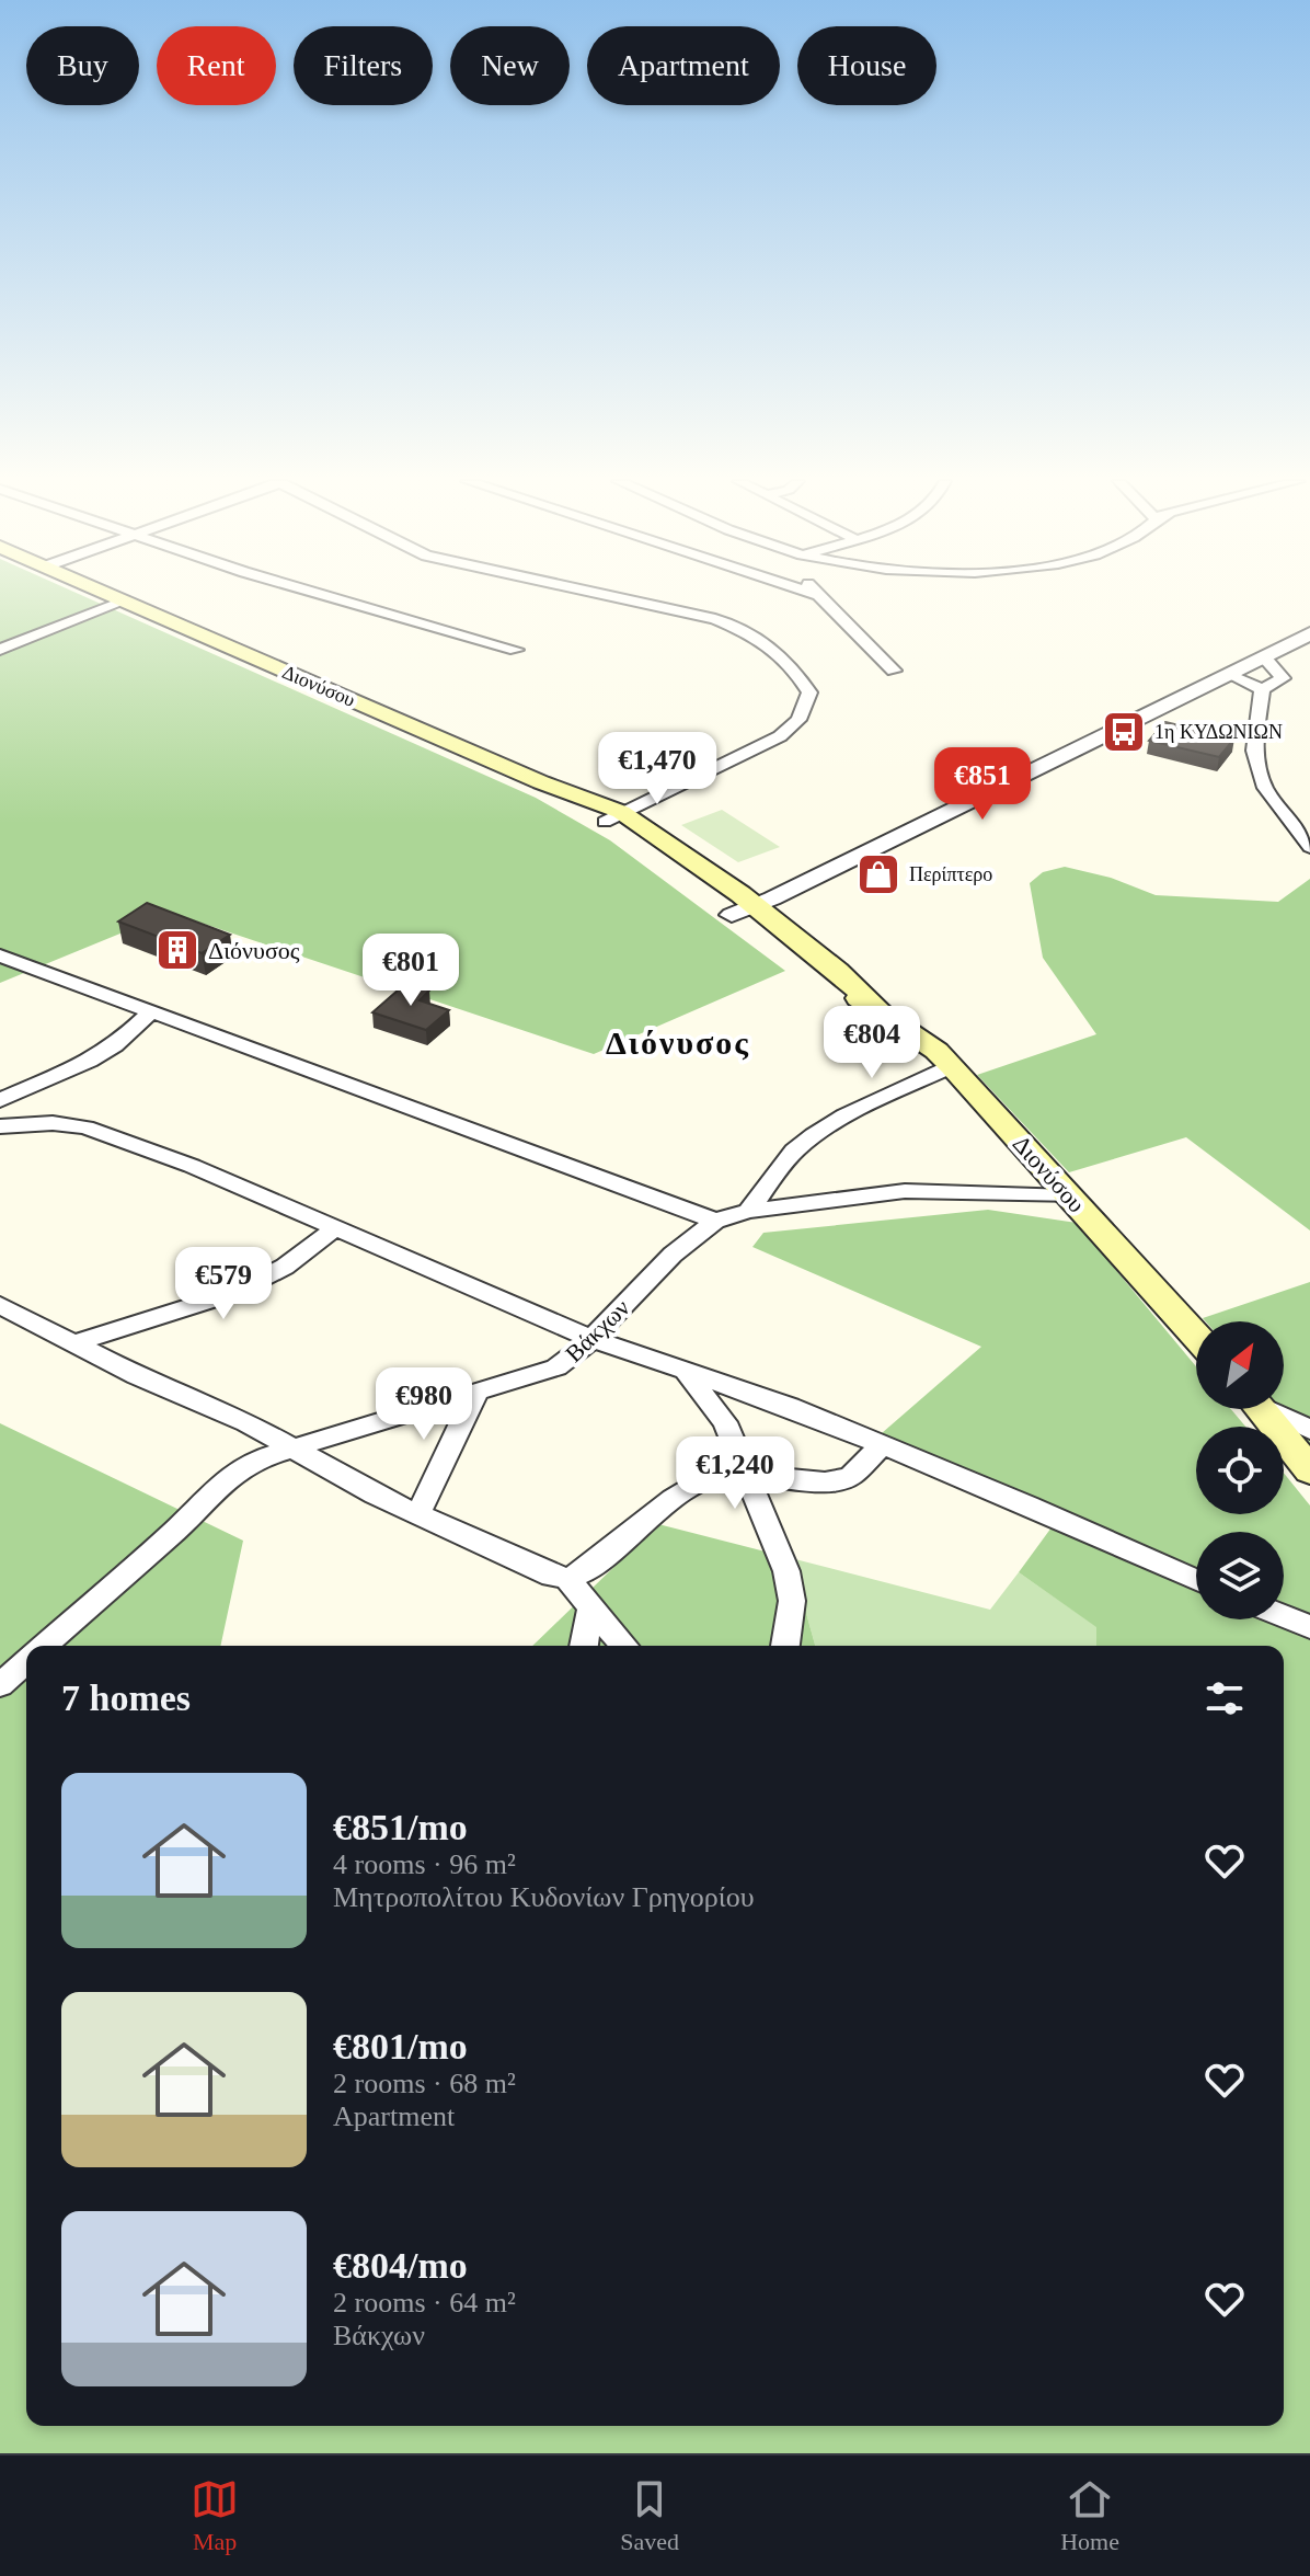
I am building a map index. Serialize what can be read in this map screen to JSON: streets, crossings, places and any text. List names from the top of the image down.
{
  "streets": {
    "main road": ["Διονύσου"],
    "street": ["Βάκχων"]
  },
  "crossings": [
    ["Διονύσου", "Βάκχων"]
  ],
  "districts": ["Διόνυσος"],
  "places": {
    "bus stop": ["1η ΚΥΔΩΝΙΩΝ"],
    "shop": ["Περίπτερο"],
    "building": ["Διόνυσος"]
  },
  "north": "top right",
  "page": {
    "chip": [
      "Buy",
      "Rent",
      "Filters",
      "New",
      "Apartment",
      "House"
    ],
    "price": [
      "€1,470",
      "€851",
      "€801",
      "€804",
      "€579",
      "€980",
      "€1,240"
    ],
    "heading": "7 homes",
    "list": [
      {
        "name": "€851/mo",
        "note": "4 rooms · 96 m² · Μητροπολίτου Κυδονίων Γρηγορίου"
      },
      {
        "name": "€801/mo",
        "note": "2 rooms · 68 m² · Apartment"
      },
      {
        "name": "€804/mo",
        "note": "2 rooms · 64 m² · Βάκχων"
      }
    ],
    "tabs": ["Map", "Saved", "Home"]
  }
}
